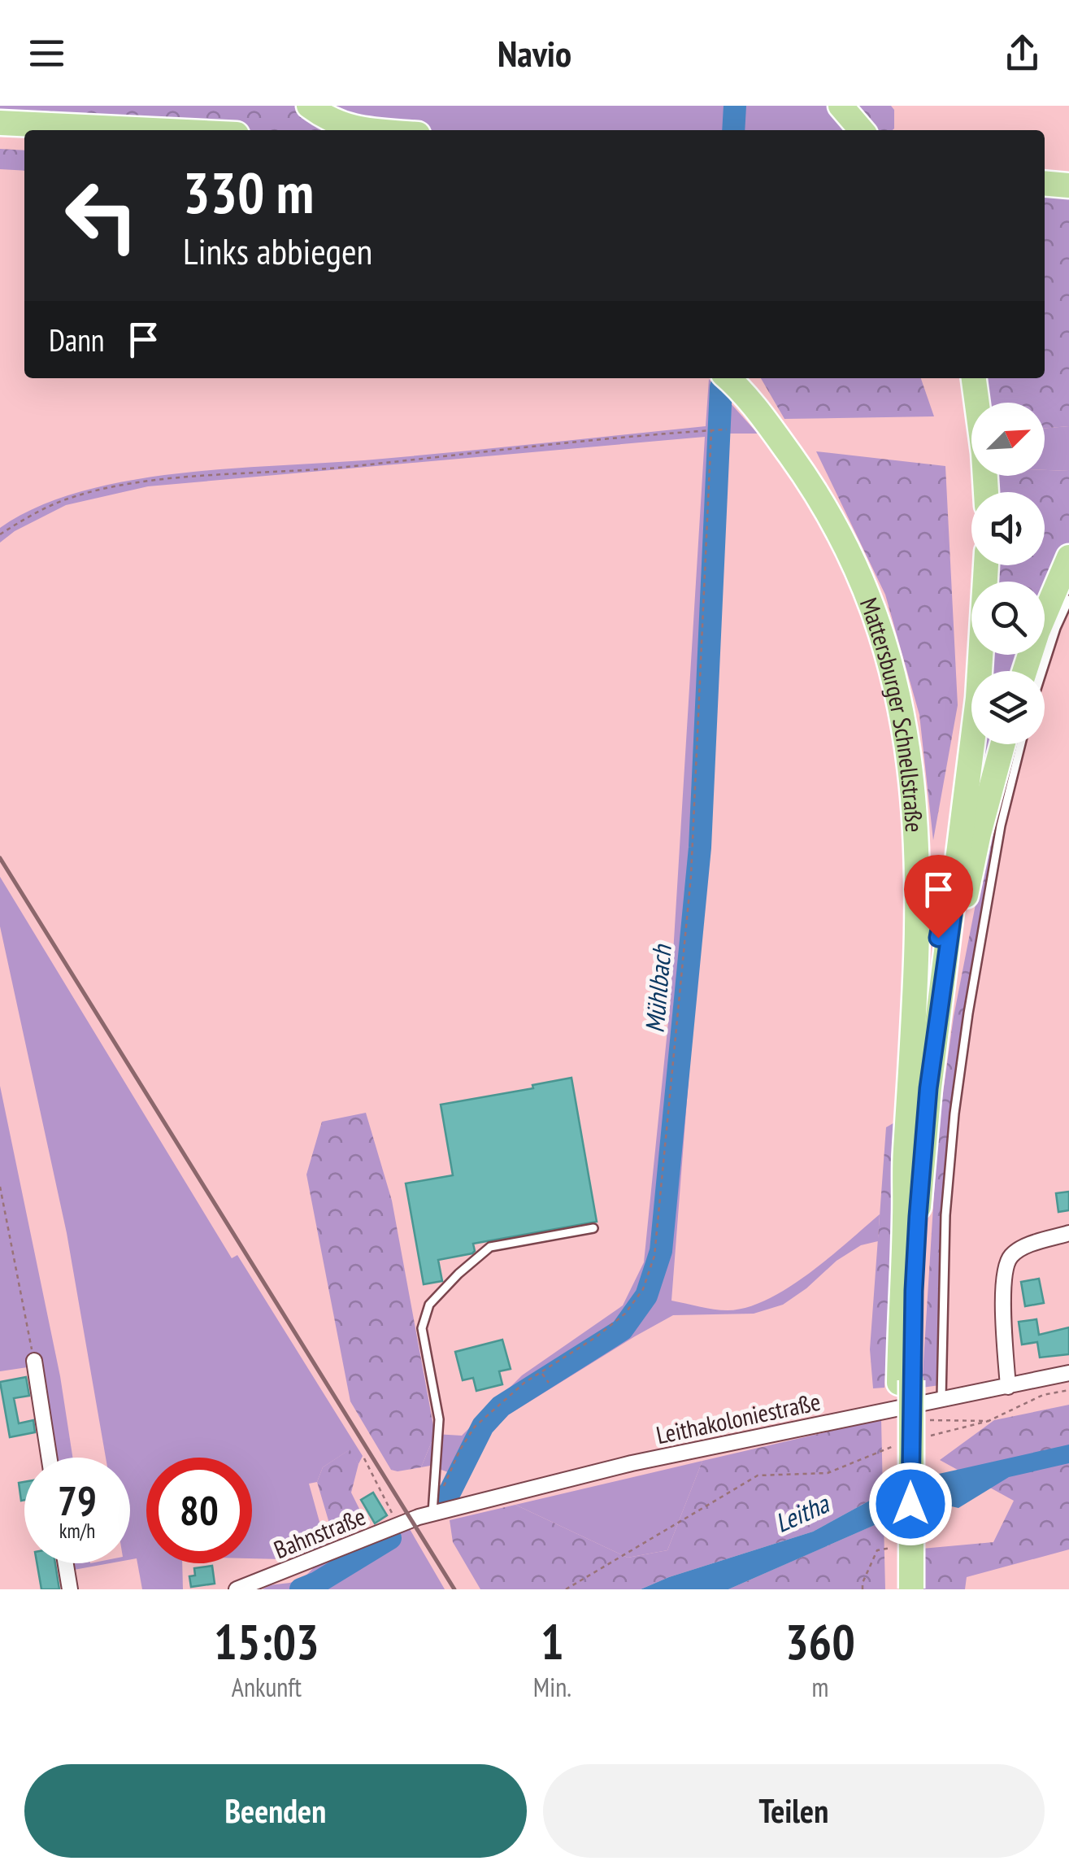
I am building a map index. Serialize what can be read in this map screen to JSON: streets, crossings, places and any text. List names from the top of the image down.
{
  "streets": {
    "highway": ["Mattersburger Schnellstraße"],
    "street": ["Leithakoloniestraße", "Bahnstraße"]
  },
  "crossings": [
    ["Leithakoloniestraße", "Bahnstraße"]
  ],
  "water": ["Mühlbach", "Leitha"],
  "north": "top right",
  "page": {
    "header": "Navio",
    "turn": ["330 m", "Links abbiegen"],
    "then": "Dann",
    "speed": "79 km/h",
    "limit": "80",
    "eta": [
      "15:03",
      "Ankunft",
      "1",
      "Min.",
      "360",
      "m"
    ],
    "buttons": ["Beenden", "Teilen"]
  }
}
